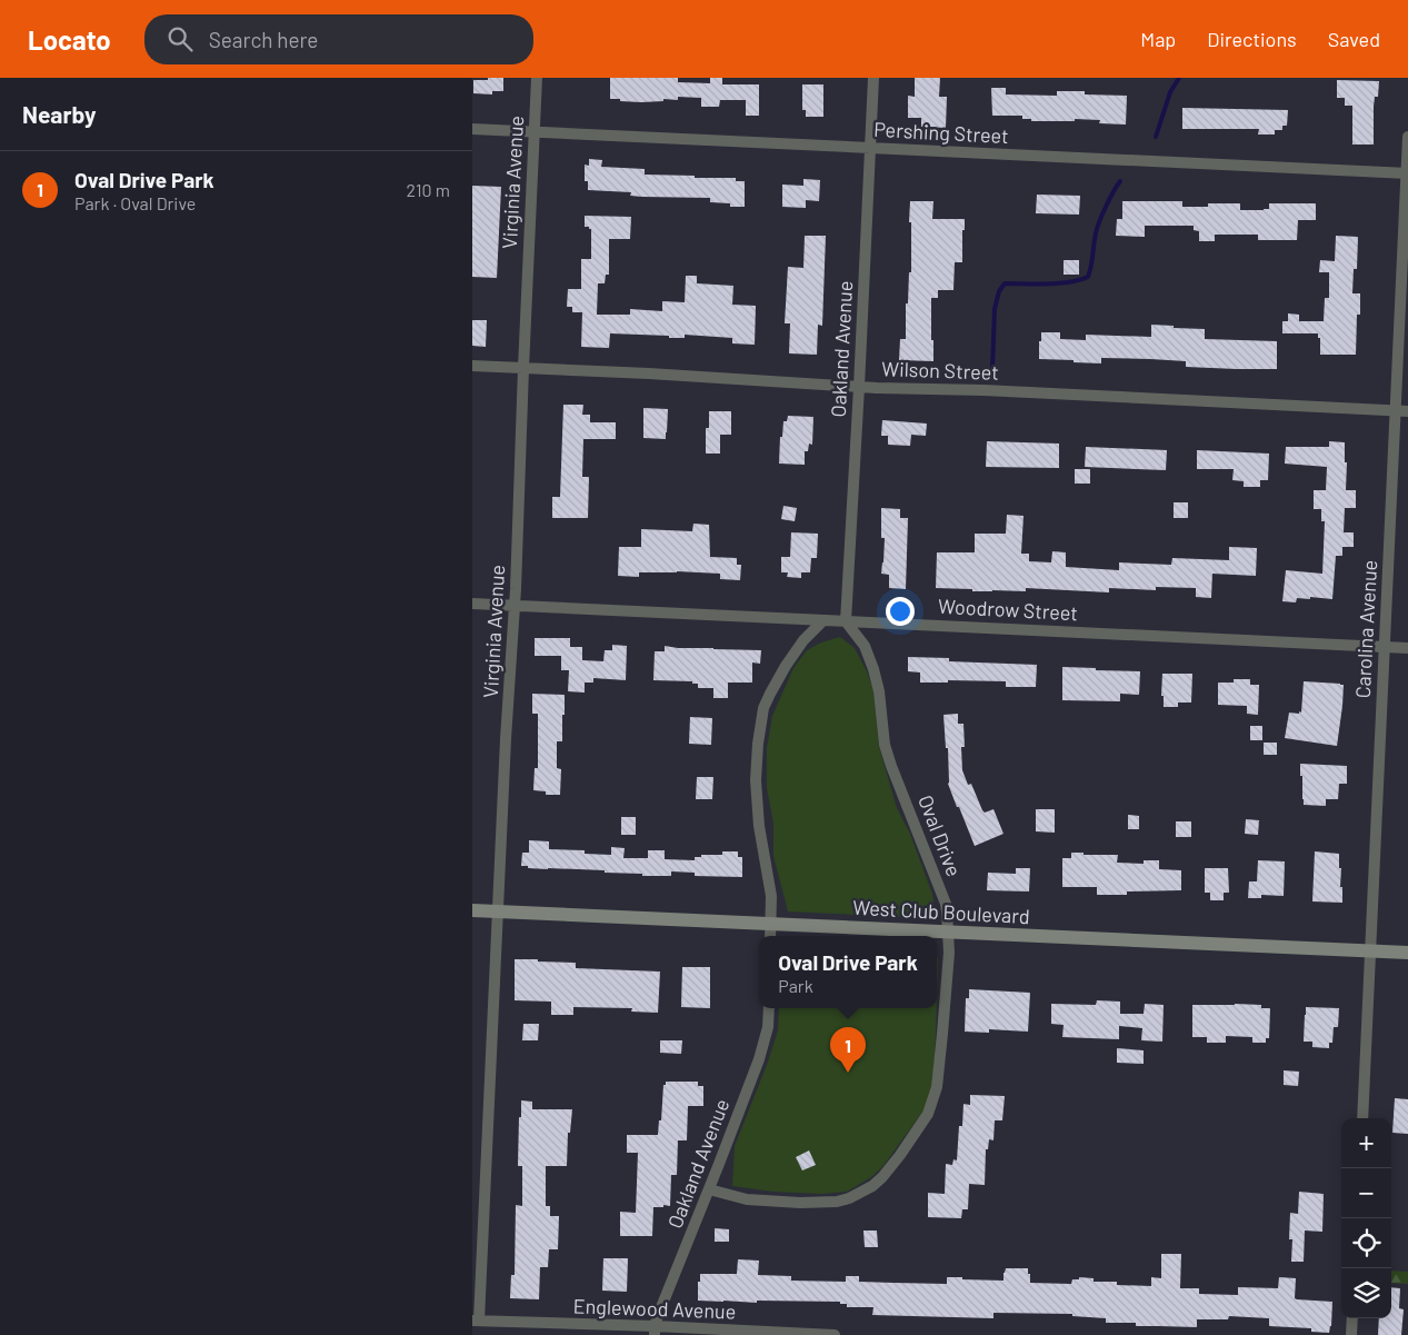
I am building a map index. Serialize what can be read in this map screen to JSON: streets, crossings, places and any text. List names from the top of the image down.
{
  "streets": {
    "street": [
      "Pershing Street",
      "Virginia Avenue",
      "Oakland Avenue",
      "Wilson Street",
      "Woodrow Street",
      "Carolina Avenue",
      "Oval Drive",
      "West Club Boulevard",
      "Englewood Avenue"
    ]
  },
  "crossings": [
    ["Pershing Street", "Virginia Avenue"],
    ["Pershing Street", "Oakland Avenue"],
    ["Pershing Street", "Carolina Avenue"],
    ["Virginia Avenue", "Wilson Street"],
    ["Virginia Avenue", "Woodrow Street"],
    ["Virginia Avenue", "West Club Boulevard"],
    ["Virginia Avenue", "Englewood Avenue"],
    ["Oakland Avenue", "Wilson Street"],
    ["Oakland Avenue", "Woodrow Street"],
    ["Oakland Avenue", "Oval Drive"],
    ["Oakland Avenue", "Englewood Avenue"],
    ["Wilson Street", "Carolina Avenue"],
    ["Woodrow Street", "Carolina Avenue"],
    ["Woodrow Street", "Oval Drive"],
    ["Carolina Avenue", "West Club Boulevard"],
    ["Oval Drive", "West Club Boulevard"]
  ],
  "page": {
    "header": "Locato",
    "search": "Search here",
    "nav": ["Map", "Directions", "Saved"],
    "heading": "Nearby",
    "list": [
      {
        "mark": "1",
        "name": "Oval Drive Park",
        "note": "Park · Oval Drive",
        "value": "210 m"
      }
    ],
    "popup": ["Oval Drive Park", "Park"],
    "pins": "1",
    "map_buttons": ["+", "−"]
  }
}
